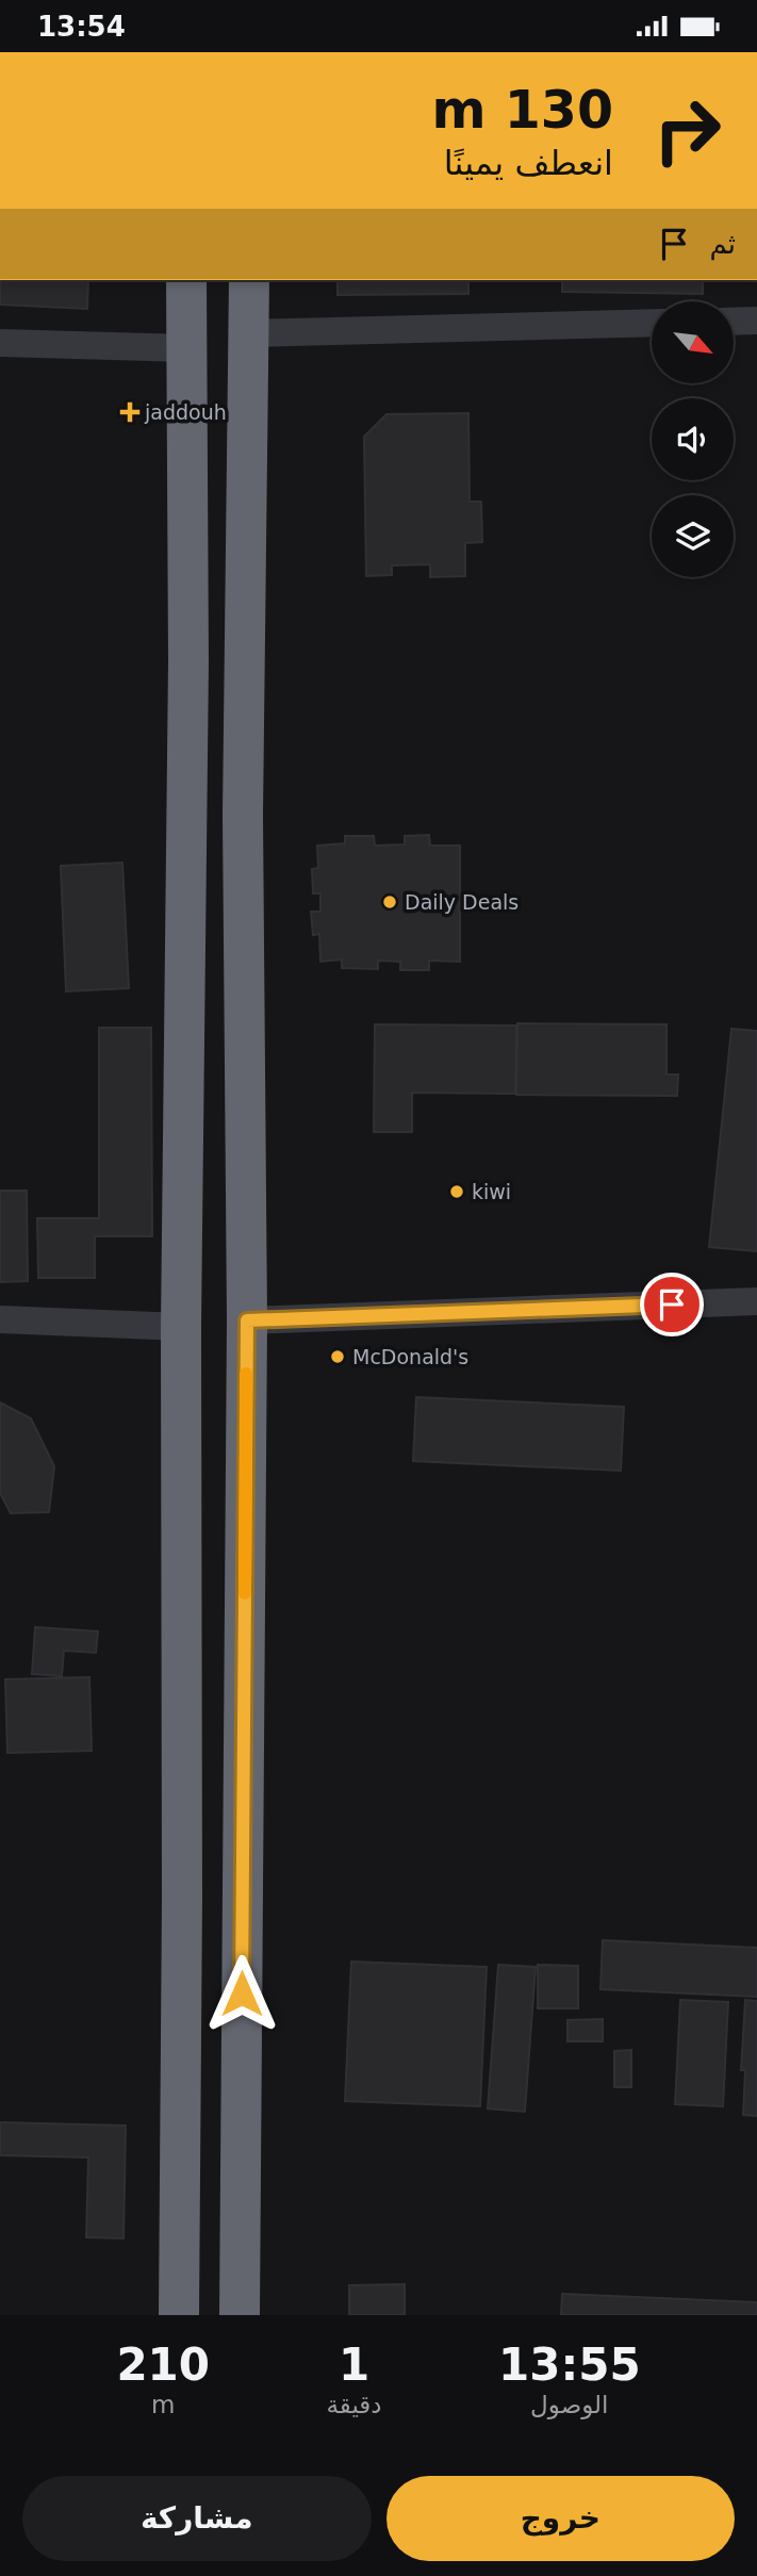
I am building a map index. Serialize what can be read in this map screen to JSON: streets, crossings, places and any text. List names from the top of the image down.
{
  "places": {
    "health": ["jaddouh"],
    "other": ["Daily Deals", "kiwi", "McDonald's"]
  },
  "north": "bottom right",
  "page": {
    "status": "13:54",
    "turn": ["130 m", "انعطف يمينًا"],
    "then": "ثم",
    "eta": [
      "13:55",
      "الوصول",
      "1",
      "دقيقة",
      "210",
      "m"
    ],
    "buttons": ["خروج", "مشاركة"]
  }
}
